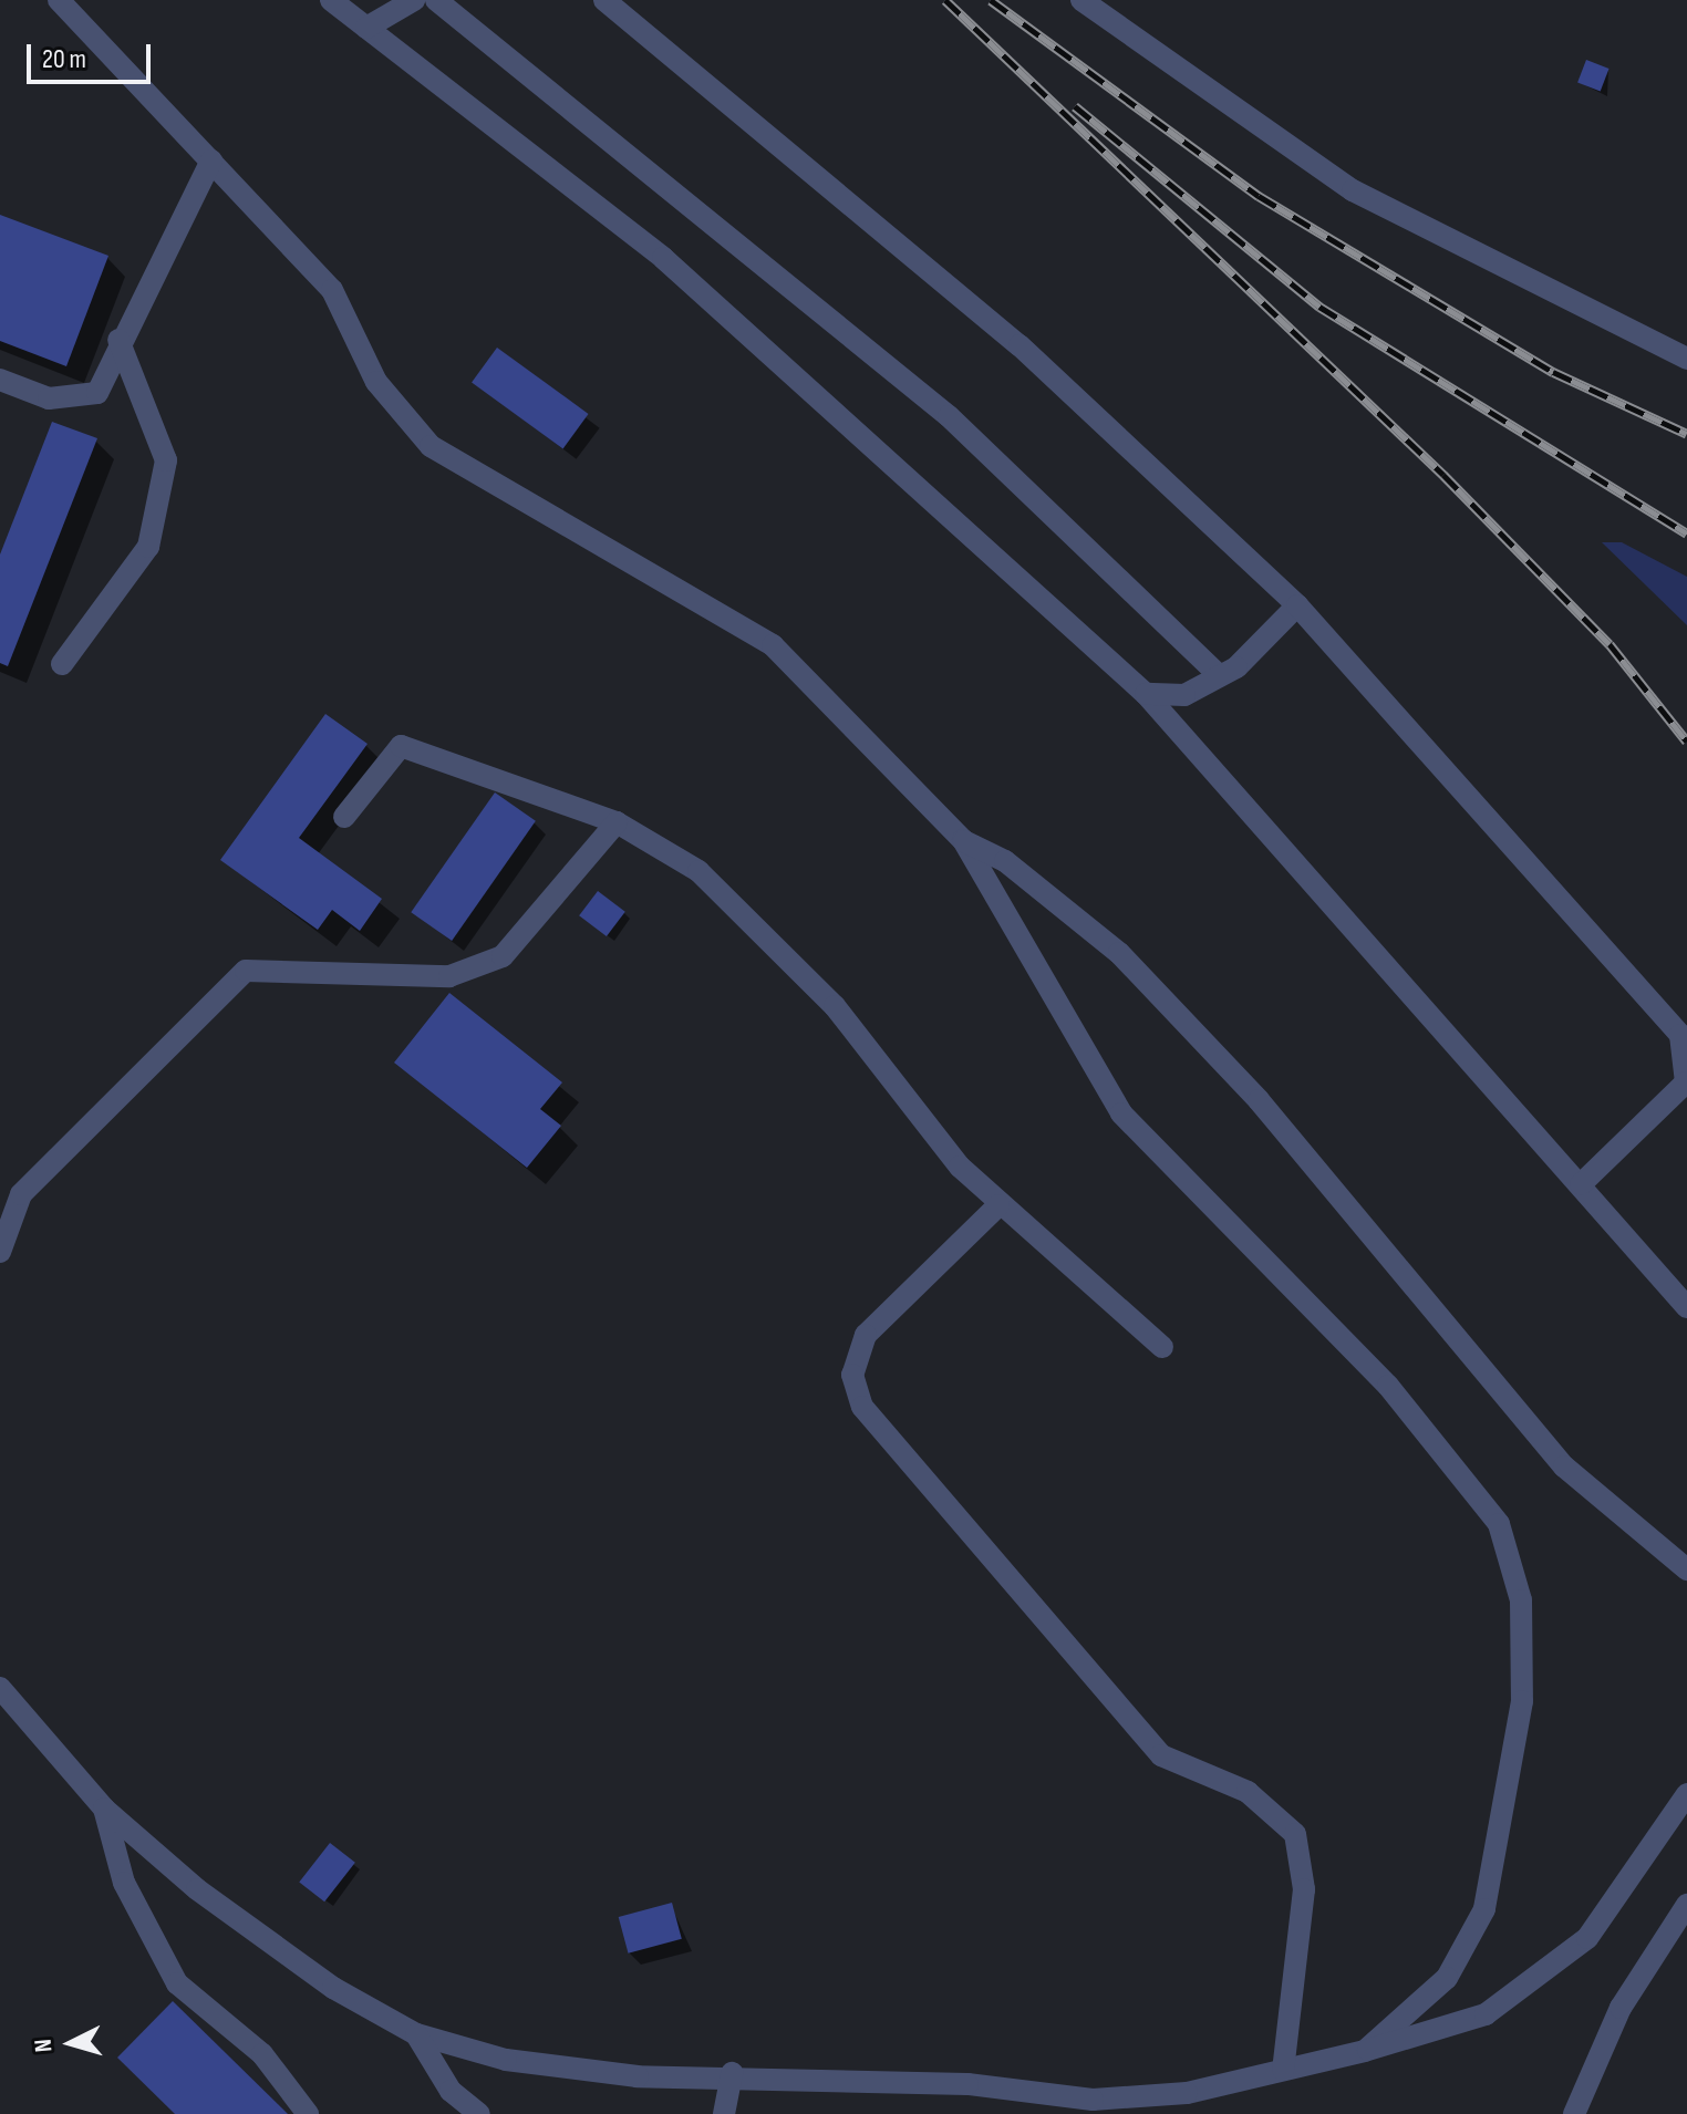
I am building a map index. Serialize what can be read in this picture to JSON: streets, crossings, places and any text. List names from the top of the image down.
{
  "scale_bar": "20 m",
  "north": "left"
}
